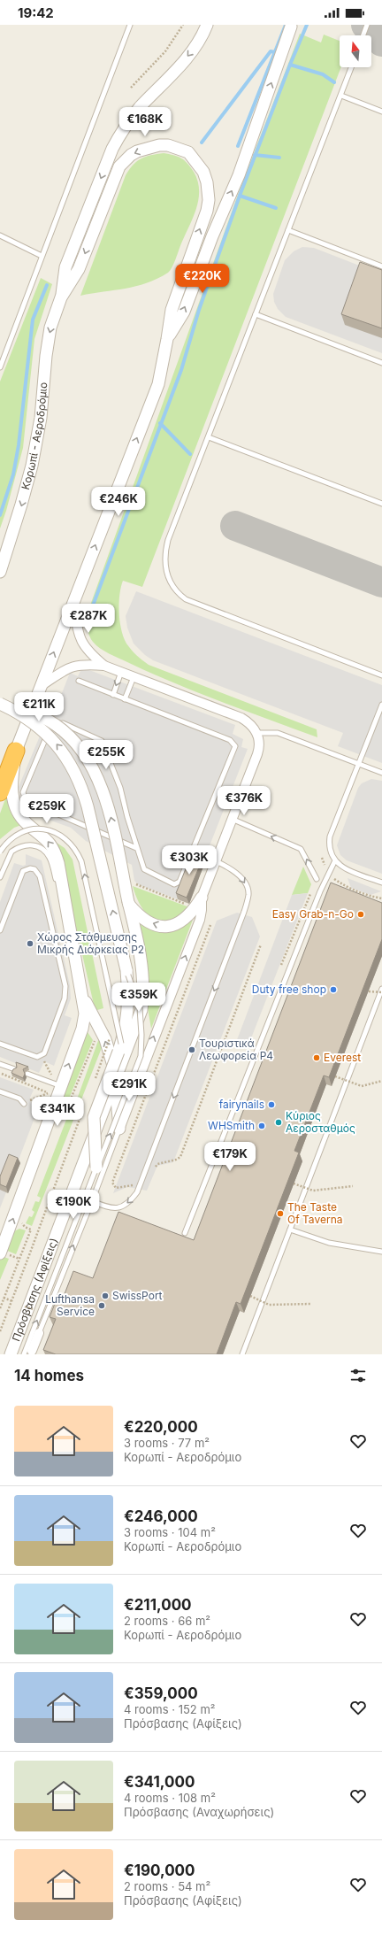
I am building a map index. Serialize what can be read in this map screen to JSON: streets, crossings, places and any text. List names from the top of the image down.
{
  "streets": {
    "street": ["Κορωπί - Αεροδρόμιο", "Πρόσβασης (Αφίξεις)"]
  },
  "places": [
    "Easy Grab-n-Go",
    "Χώρος Στάθμευσης Μικρής Διάρκειας P2",
    "Duty free shop",
    "Τουριστικά Λεωφορεία P4",
    "Everest",
    "fairynails",
    "Κύριος Αεροσταθμός",
    "WHSmith",
    "The Taste Of Taverna",
    "SwissPort",
    "Lufthansa Service"
  ],
  "north": "top",
  "page": {
    "status": "19:42",
    "price": [
      "€168K",
      "€220K",
      "€246K",
      "€287K",
      "€211K",
      "€255K",
      "€376K",
      "€259K",
      "€303K",
      "€359K",
      "€291K",
      "€341K",
      "€179K",
      "€190K"
    ],
    "heading": "14 homes",
    "list": [
      {
        "name": "€220,000",
        "note": "3 rooms · 77 m² · Κορωπί - Αεροδρόμιο"
      },
      {
        "name": "€246,000",
        "note": "3 rooms · 104 m² · Κορωπί - Αεροδρόμιο"
      },
      {
        "name": "€211,000",
        "note": "2 rooms · 66 m² · Κορωπί - Αεροδρόμιο"
      },
      {
        "name": "€359,000",
        "note": "4 rooms · 152 m² · Πρόσβασης (Αφίξεις)"
      },
      {
        "name": "€341,000",
        "note": "4 rooms · 108 m² · Πρόσβασης (Αναχωρήσεις)"
      },
      {
        "name": "€190,000",
        "note": "2 rooms · 54 m² · Πρόσβασης (Αφίξεις)"
      }
    ]
  }
}
